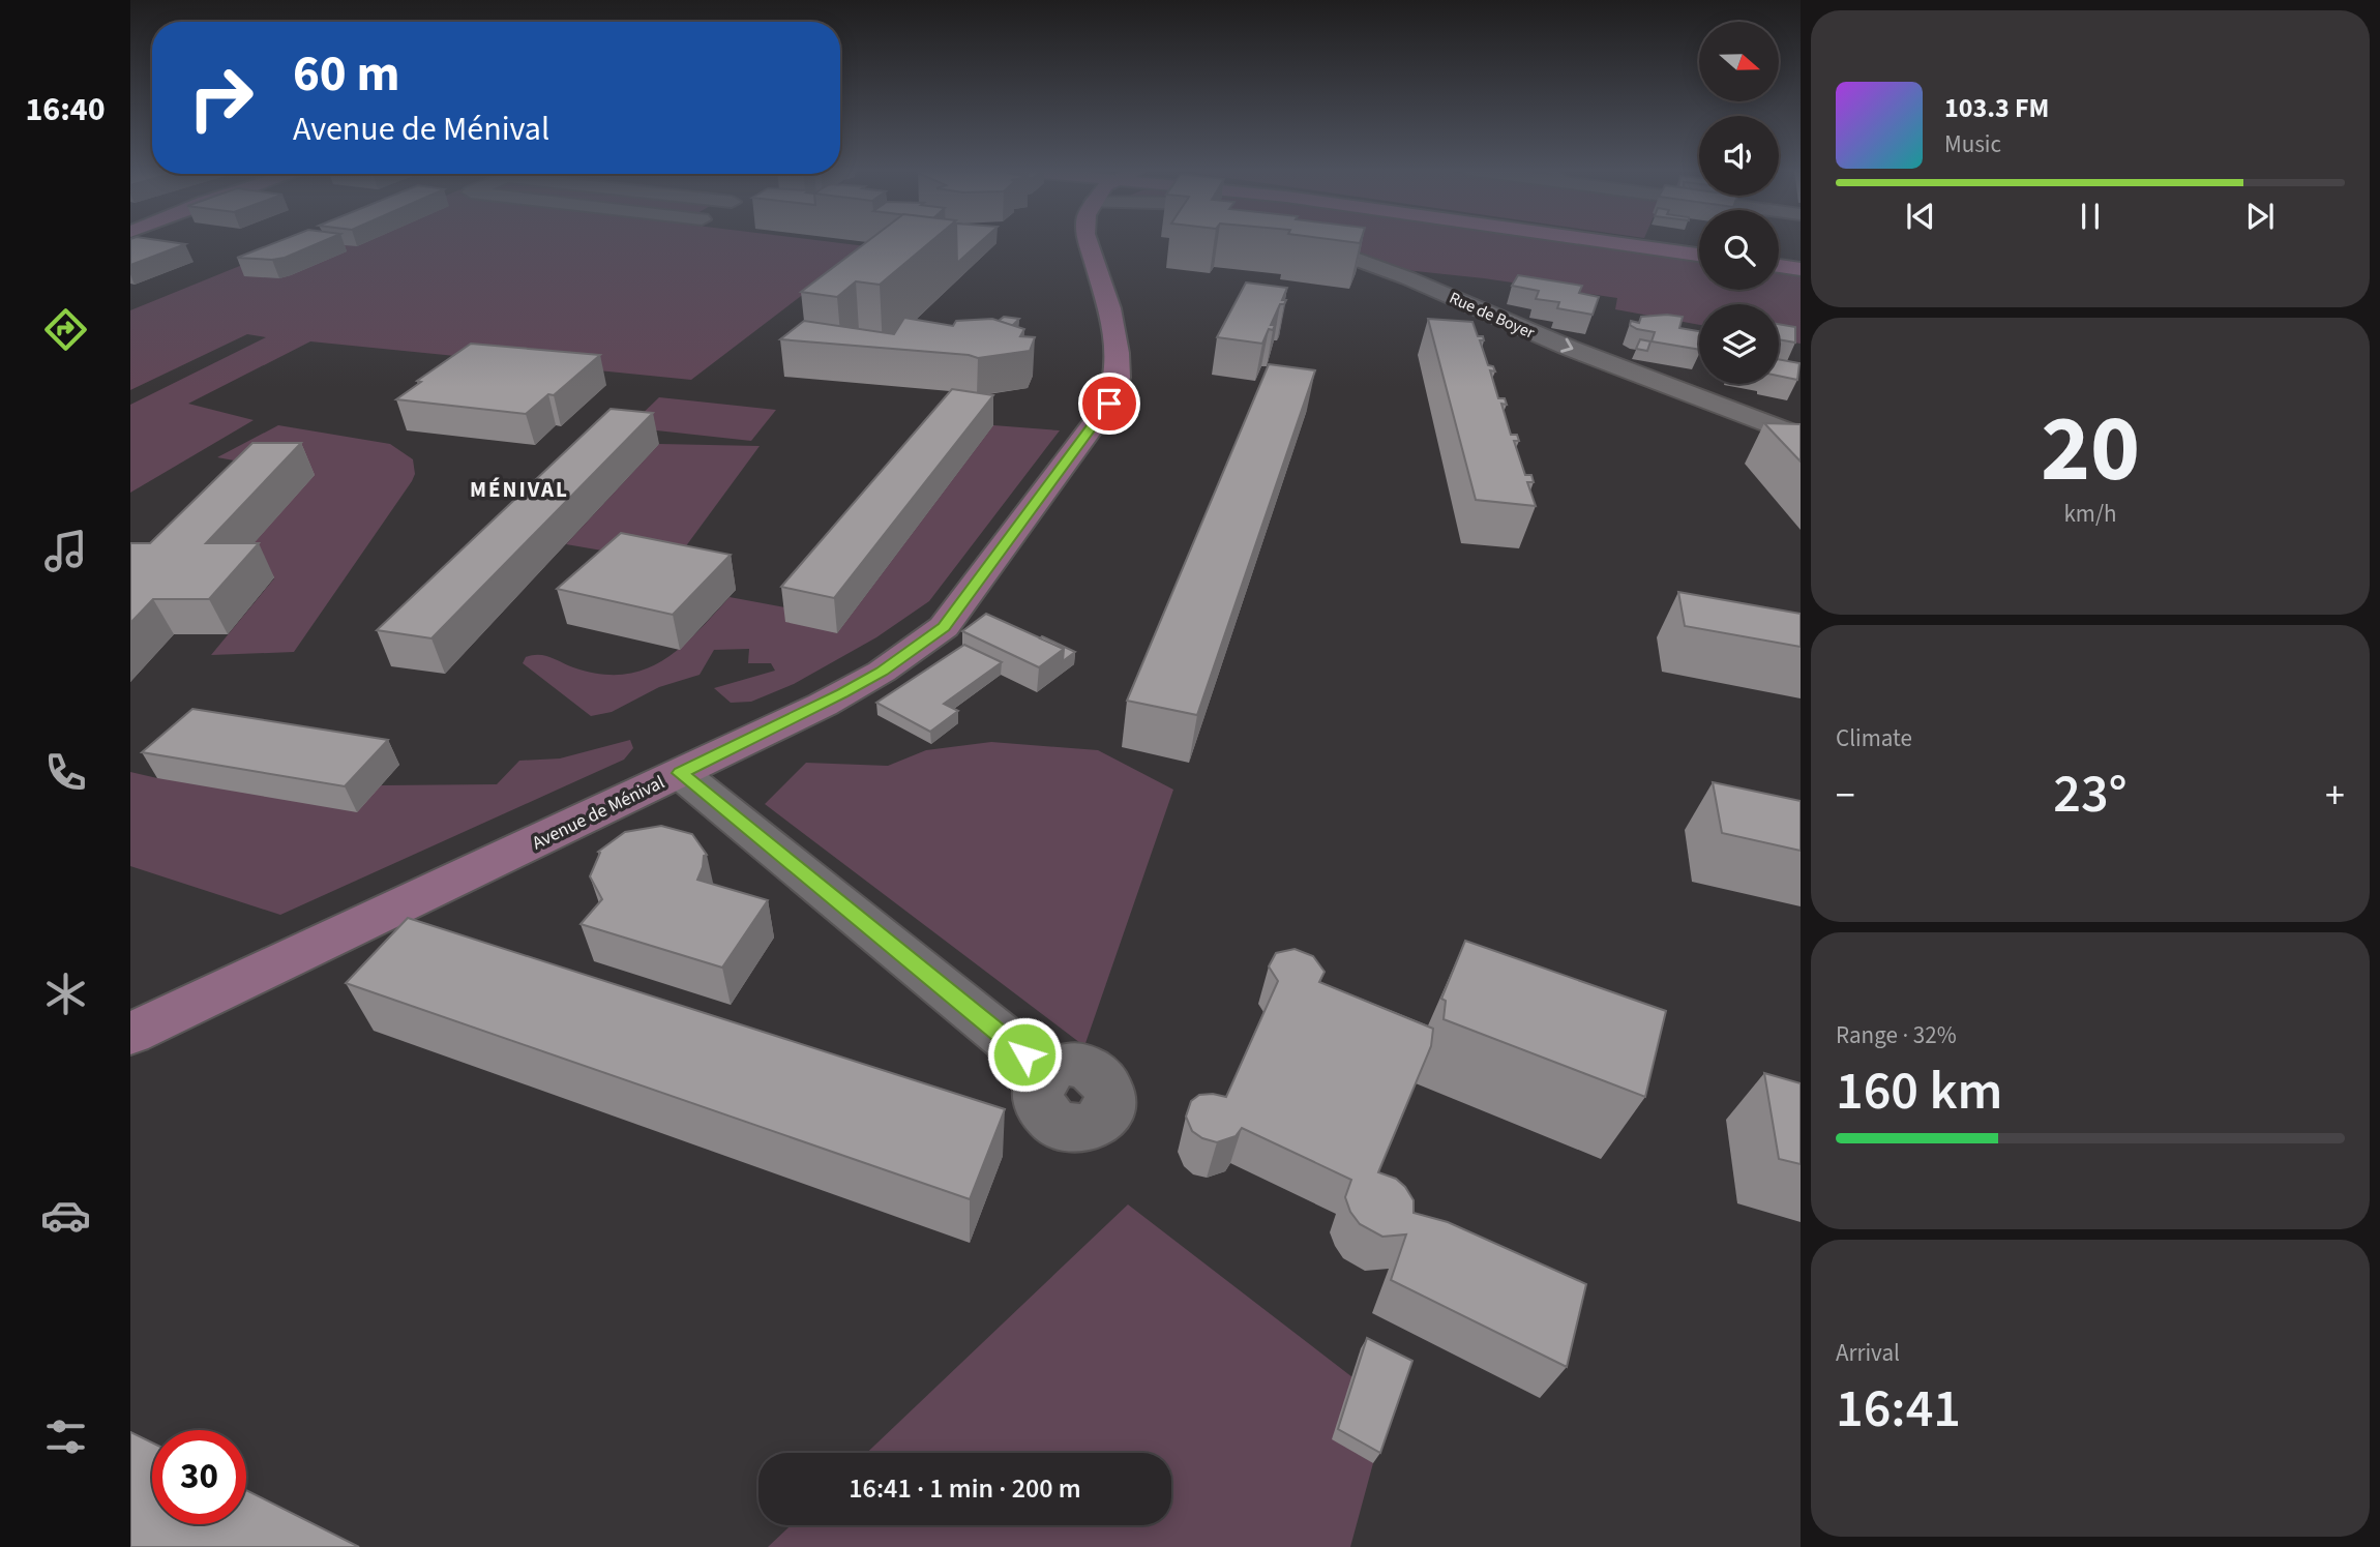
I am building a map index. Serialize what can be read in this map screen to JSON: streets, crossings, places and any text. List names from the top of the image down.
{
  "streets": {
    "main road": ["Avenue de Ménival"],
    "street": ["Rue de Boyer"]
  },
  "one_way": ["Rue de Boyer"],
  "districts": ["MÉNIVAL"],
  "north": "right",
  "page": {
    "tabs": "16:40",
    "turn": ["60 m", "Avenue de Ménival"],
    "song": ["103.3 FM", "Music"],
    "tile": [
      ["20", "km/h"],
      "Climate",
      ["Range · 32%", "160 km"],
      ["Arrival", "16:41"]
    ],
    "heat": ["−", "23°", "+"],
    "limit": "30",
    "trip": "16:41 · 1 min · 200 m"
  }
}
